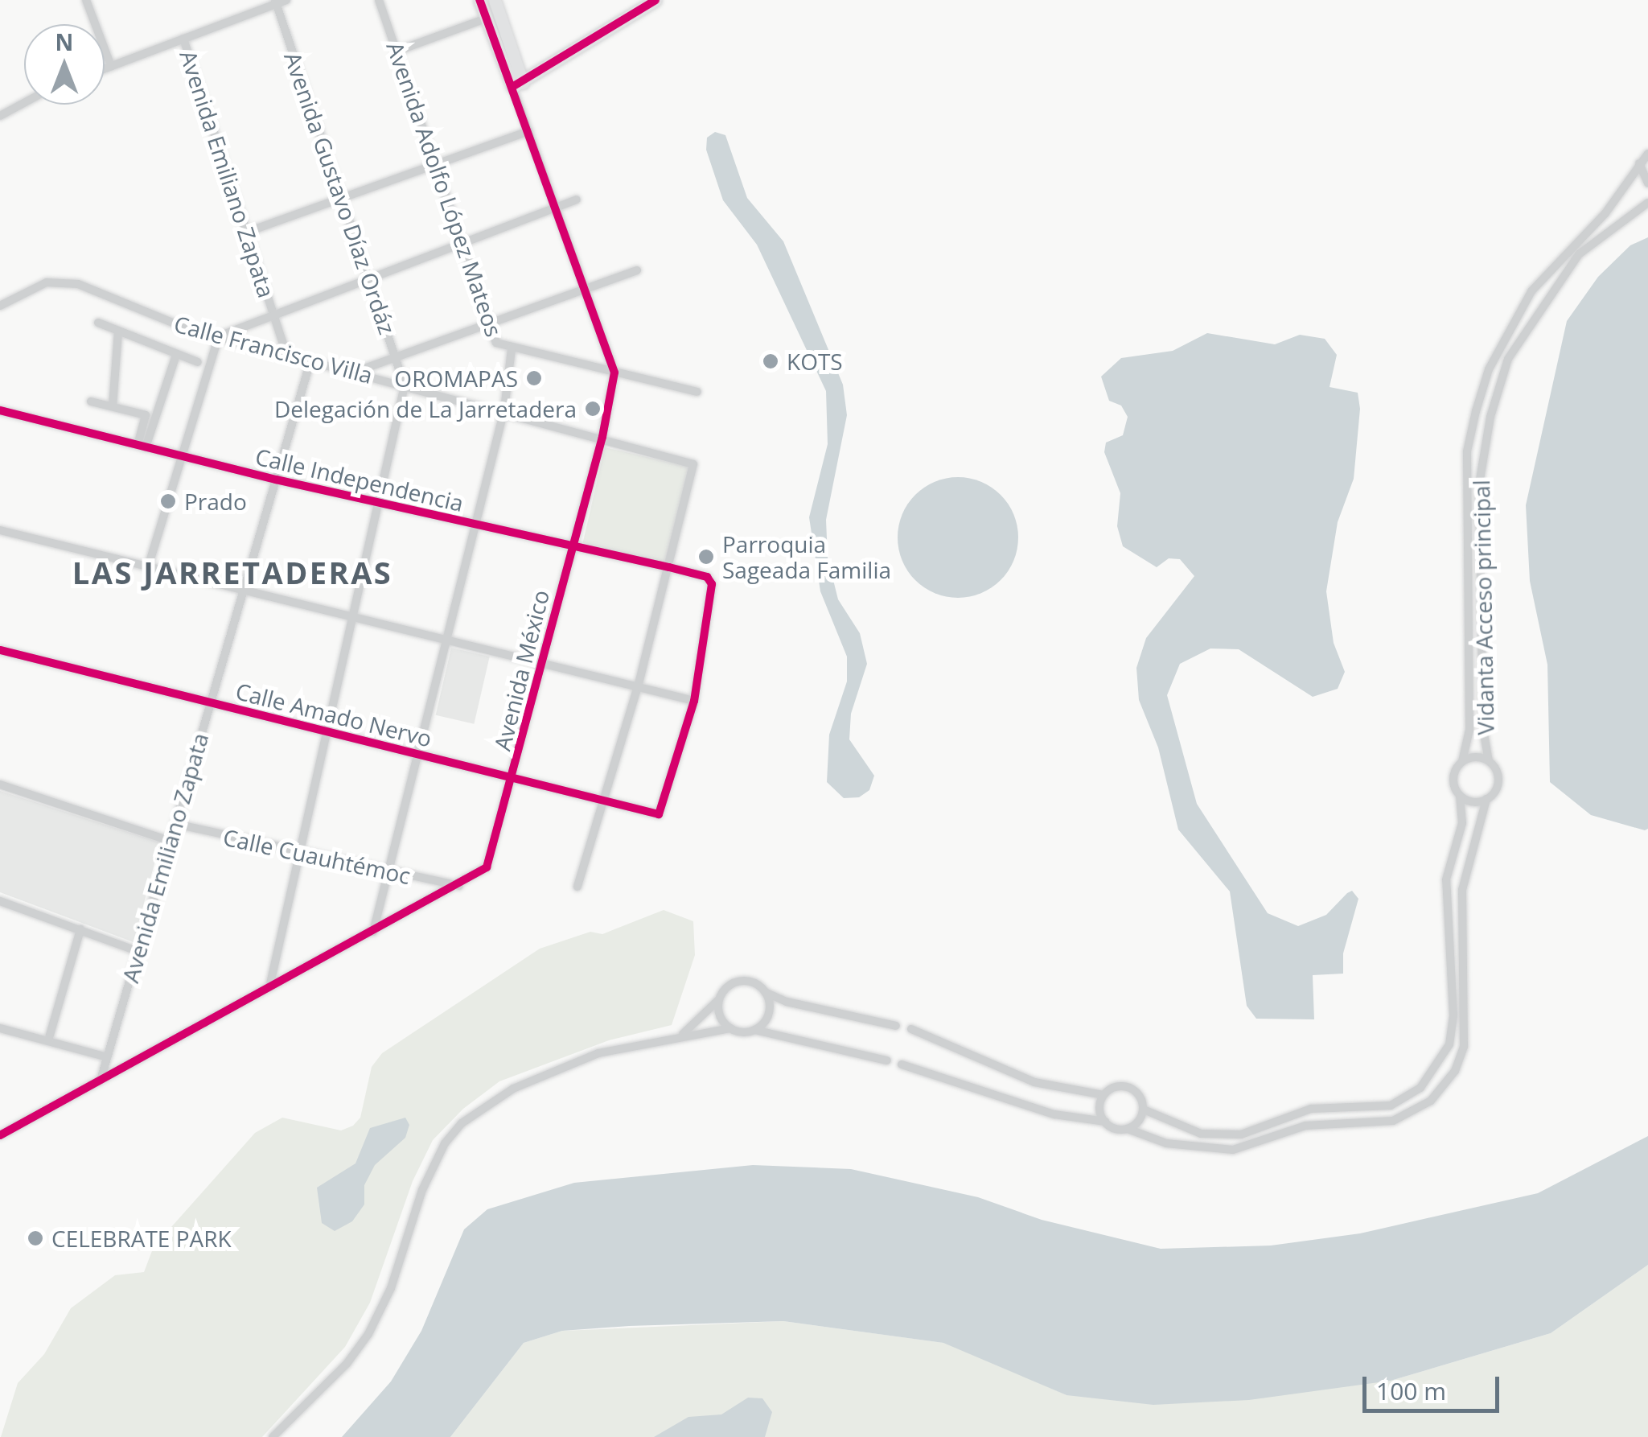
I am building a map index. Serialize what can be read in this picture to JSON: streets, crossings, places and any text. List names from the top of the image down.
{
  "streets": {
    "street": [
      "Avenida Emiliano Zapata",
      "Avenida Adolfo López Mateos",
      "Avenida Gustavo Díaz Ordáz",
      "Calle Francisco Villa",
      "Calle Independencia",
      "Vidanta Acceso principal",
      "Avenida México",
      "Calle Amado Nervo",
      "Calle Cuauhtémoc"
    ]
  },
  "crossings": [
    ["Avenida Emiliano Zapata", "Calle Francisco Villa"],
    ["Avenida Emiliano Zapata", "Calle Independencia"],
    ["Avenida Emiliano Zapata", "Avenida México"],
    ["Avenida Emiliano Zapata", "Calle Amado Nervo"],
    ["Avenida Emiliano Zapata", "Calle Cuauhtémoc"],
    ["Avenida Adolfo López Mateos", "Calle Francisco Villa"],
    ["Avenida Adolfo López Mateos", "Calle Independencia"],
    ["Avenida Adolfo López Mateos", "Avenida México"],
    ["Avenida Adolfo López Mateos", "Calle Amado Nervo"],
    ["Avenida Adolfo López Mateos", "Calle Cuauhtémoc"],
    ["Avenida Gustavo Díaz Ordáz", "Calle Francisco Villa"],
    ["Calle Francisco Villa", "Calle Independencia"],
    ["Calle Francisco Villa", "Avenida México"],
    ["Calle Independencia", "Avenida México"],
    ["Calle Independencia", "Calle Amado Nervo"],
    ["Avenida México", "Calle Amado Nervo"],
    ["Avenida México", "Calle Cuauhtémoc"]
  ],
  "districts": ["LAS JARRETADERAS"],
  "places": [
    "KOTS",
    "OROMAPAS",
    "Delegación de La Jarretadera",
    "Prado",
    "Parroquia Sageada Familia",
    "CELEBRATE PARK"
  ],
  "scale_bar": "100 m",
  "north": "top"
}
